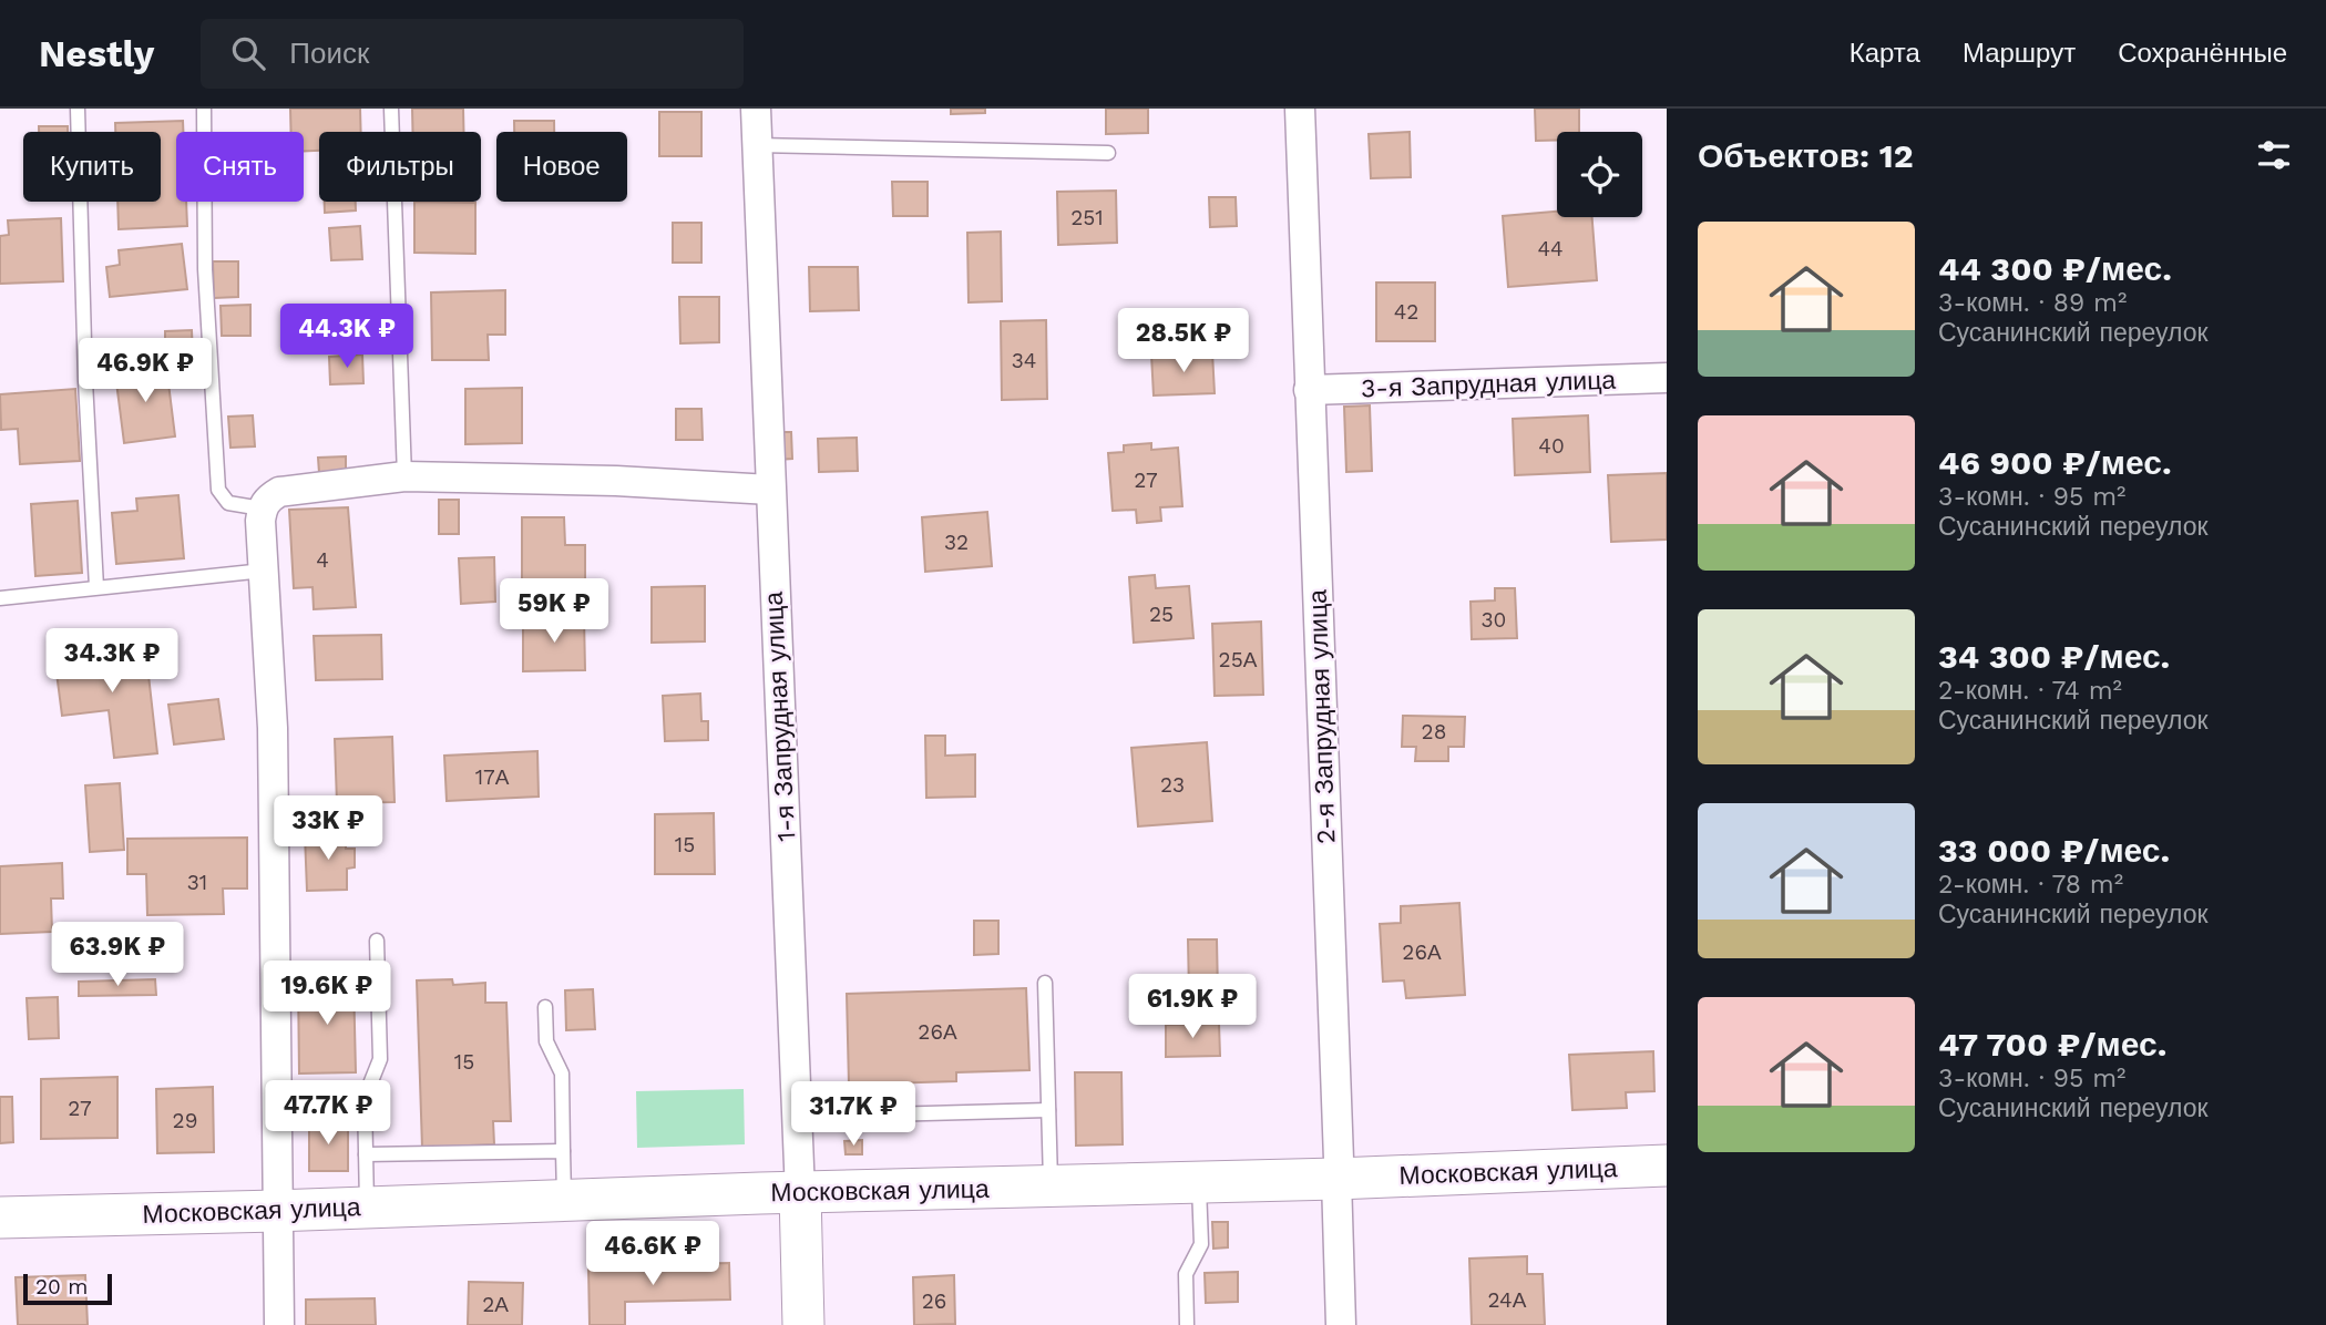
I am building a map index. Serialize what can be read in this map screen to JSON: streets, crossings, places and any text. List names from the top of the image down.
{
  "streets": {
    "street": [
      "3-я Запрудная улица",
      "1-я Запрудная улица",
      "2-я Запрудная улица",
      "Московская улица"
    ]
  },
  "crossings": [
    ["3-я Запрудная улица", "2-я Запрудная улица"],
    ["1-я Запрудная улица", "Московская улица"],
    ["2-я Запрудная улица", "Московская улица"]
  ],
  "house_numbers": [
    "251",
    "44",
    "42",
    "34",
    "40",
    "27",
    "32",
    "4",
    "25",
    "30",
    "25А",
    "28",
    "17А",
    "23",
    "15",
    "31",
    "26А",
    "26А",
    "15",
    "27",
    "29",
    "24А",
    "26",
    "2А"
  ],
  "scale_bar": "20 m",
  "page": {
    "header": "Nestly",
    "search": "Поиск",
    "nav": ["Карта", "Маршрут", "Сохранённые"],
    "heading": "Объектов: 12",
    "chip": [
      "Купить",
      "Снять",
      "Фильтры",
      "Новое"
    ],
    "list": [
      {
        "name": "44 300 ₽/мес.",
        "note": "3-комн. · 89 m² · Сусанинский переулок"
      },
      {
        "name": "46 900 ₽/мес.",
        "note": "3-комн. · 95 m² · Сусанинский переулок"
      },
      {
        "name": "34 300 ₽/мес.",
        "note": "2-комн. · 74 m² · Сусанинский переулок"
      },
      {
        "name": "33 000 ₽/мес.",
        "note": "2-комн. · 78 m² · Сусанинский переулок"
      },
      {
        "name": "47 700 ₽/мес.",
        "note": "3-комн. · 95 m² · Сусанинский переулок"
      }
    ],
    "price": [
      "44.3K ₽",
      "28.5K ₽",
      "46.9K ₽",
      "59K ₽",
      "34.3K ₽",
      "33K ₽",
      "63.9K ₽",
      "19.6K ₽",
      "61.9K ₽",
      "47.7K ₽",
      "31.7K ₽",
      "46.6K ₽"
    ],
    "scale": "20 m"
  }
}
